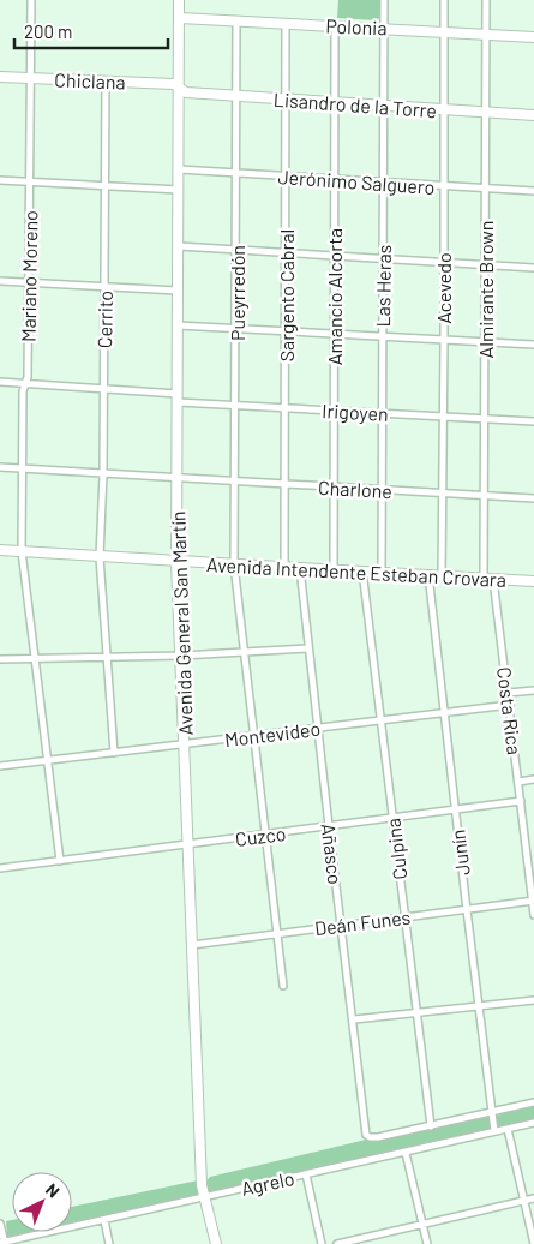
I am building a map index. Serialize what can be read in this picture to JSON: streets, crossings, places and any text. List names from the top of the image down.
{
  "streets": {
    "street": [
      "Polonia",
      "Chiclana",
      "Lisandro de la Torre",
      "Jerónimo Salguero",
      "Mariano Moreno",
      "Las Heras",
      "Acevedo",
      "Almirante Brown",
      "Pueyrredón",
      "Sargento Cabral",
      "Amancio Alcorta",
      "Cerrito",
      "Irigoyen",
      "Charlone",
      "Avenida Intendente Esteban Crovara",
      "Avenida General San Martín",
      "Costa Rica",
      "Montevideo",
      "Cuzco",
      "Culpina",
      "Junín",
      "Añasco",
      "Deán Funes",
      "Agrelo"
    ]
  },
  "crossings": [
    ["Polonia", "Las Heras"],
    ["Polonia", "Acevedo"],
    ["Polonia", "Almirante Brown"],
    ["Polonia", "Pueyrredón"],
    ["Polonia", "Sargento Cabral"],
    ["Polonia", "Amancio Alcorta"],
    ["Polonia", "Avenida General San Martín"],
    ["Chiclana", "Lisandro de la Torre"],
    ["Chiclana", "Mariano Moreno"],
    ["Chiclana", "Cerrito"],
    ["Chiclana", "Avenida General San Martín"],
    ["Lisandro de la Torre", "Las Heras"],
    ["Lisandro de la Torre", "Acevedo"],
    ["Lisandro de la Torre", "Almirante Brown"],
    ["Lisandro de la Torre", "Pueyrredón"],
    ["Lisandro de la Torre", "Sargento Cabral"],
    ["Lisandro de la Torre", "Amancio Alcorta"],
    ["Lisandro de la Torre", "Avenida General San Martín"],
    ["Jerónimo Salguero", "Las Heras"],
    ["Jerónimo Salguero", "Acevedo"],
    ["Jerónimo Salguero", "Almirante Brown"],
    ["Jerónimo Salguero", "Pueyrredón"],
    ["Jerónimo Salguero", "Sargento Cabral"],
    ["Jerónimo Salguero", "Amancio Alcorta"],
    ["Jerónimo Salguero", "Avenida General San Martín"],
    ["Mariano Moreno", "Irigoyen"],
    ["Mariano Moreno", "Charlone"],
    ["Mariano Moreno", "Avenida Intendente Esteban Crovara"],
    ["Mariano Moreno", "Montevideo"],
    ["Mariano Moreno", "Cuzco"],
    ["Las Heras", "Irigoyen"],
    ["Las Heras", "Charlone"],
    ["Las Heras", "Avenida Intendente Esteban Crovara"],
    ["Acevedo", "Irigoyen"],
    ["Acevedo", "Charlone"],
    ["Acevedo", "Avenida Intendente Esteban Crovara"],
    ["Almirante Brown", "Irigoyen"],
    ["Almirante Brown", "Charlone"],
    ["Almirante Brown", "Avenida Intendente Esteban Crovara"],
    ["Almirante Brown", "Costa Rica"],
    ["Pueyrredón", "Irigoyen"],
    ["Pueyrredón", "Charlone"],
    ["Pueyrredón", "Avenida Intendente Esteban Crovara"],
    ["Pueyrredón", "Montevideo"],
    ["Pueyrredón", "Cuzco"],
    ["Pueyrredón", "Deán Funes"],
    ["Sargento Cabral", "Irigoyen"],
    ["Sargento Cabral", "Charlone"],
    ["Sargento Cabral", "Avenida Intendente Esteban Crovara"],
    ["Amancio Alcorta", "Irigoyen"],
    ["Amancio Alcorta", "Charlone"],
    ["Amancio Alcorta", "Avenida Intendente Esteban Crovara"],
    ["Cerrito", "Irigoyen"],
    ["Cerrito", "Charlone"],
    ["Cerrito", "Avenida Intendente Esteban Crovara"],
    ["Cerrito", "Montevideo"],
    ["Irigoyen", "Avenida General San Martín"],
    ["Charlone", "Avenida General San Martín"],
    ["Avenida Intendente Esteban Crovara", "Avenida General San Martín"],
    ["Avenida Intendente Esteban Crovara", "Costa Rica"],
    ["Avenida Intendente Esteban Crovara", "Culpina"],
    ["Avenida Intendente Esteban Crovara", "Junín"],
    ["Avenida Intendente Esteban Crovara", "Añasco"],
    ["Avenida General San Martín", "Montevideo"],
    ["Avenida General San Martín", "Cuzco"],
    ["Avenida General San Martín", "Deán Funes"],
    ["Avenida General San Martín", "Agrelo"],
    ["Costa Rica", "Montevideo"],
    ["Costa Rica", "Cuzco"],
    ["Costa Rica", "Deán Funes"],
    ["Montevideo", "Culpina"],
    ["Montevideo", "Junín"],
    ["Montevideo", "Añasco"],
    ["Cuzco", "Culpina"],
    ["Cuzco", "Junín"],
    ["Cuzco", "Añasco"],
    ["Culpina", "Añasco"],
    ["Culpina", "Deán Funes"],
    ["Junín", "Deán Funes"],
    ["Junín", "Agrelo"],
    ["Añasco", "Deán Funes"]
  ],
  "scale_bar": "200 m",
  "north": "top right"
}
